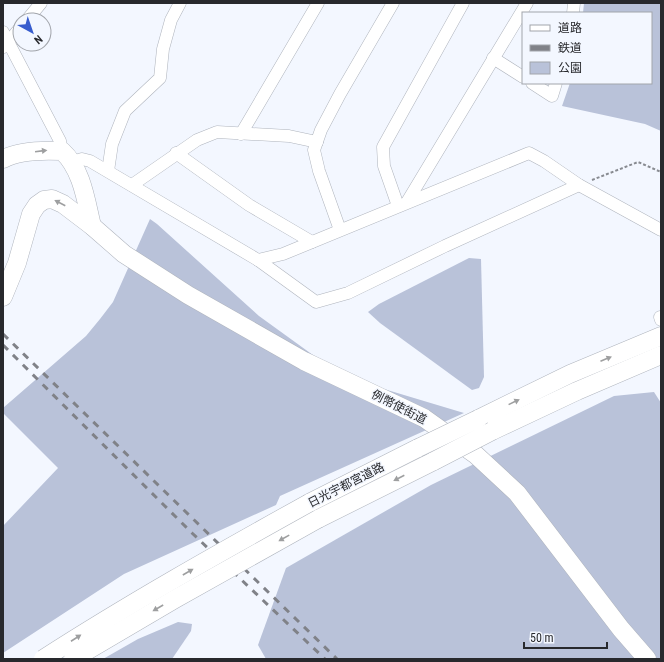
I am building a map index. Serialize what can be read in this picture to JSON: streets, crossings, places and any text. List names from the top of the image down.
{
  "streets": {
    "highway": ["例幣使街道", "日光宇都宮道路"]
  },
  "legend": ["道路", "鉄道", "公園"],
  "scale_bar": "50 m",
  "north": "bottom right"
}
